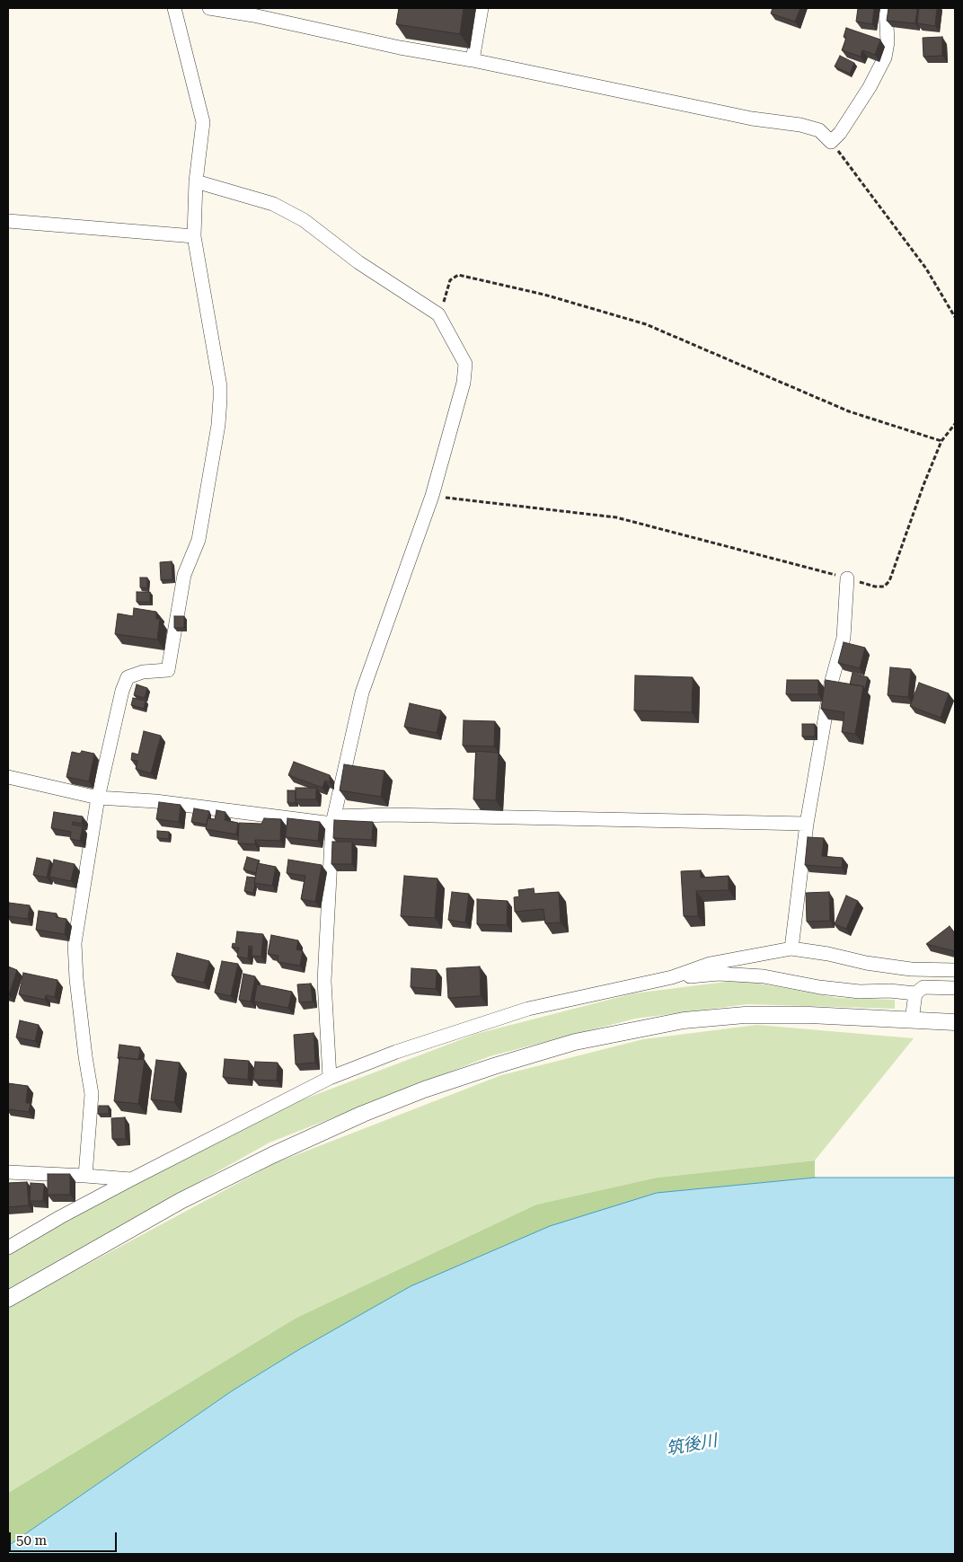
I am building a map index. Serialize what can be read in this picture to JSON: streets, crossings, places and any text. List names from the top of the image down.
{
  "water": ["筑後川"],
  "scale_bar": "50 m"
}
